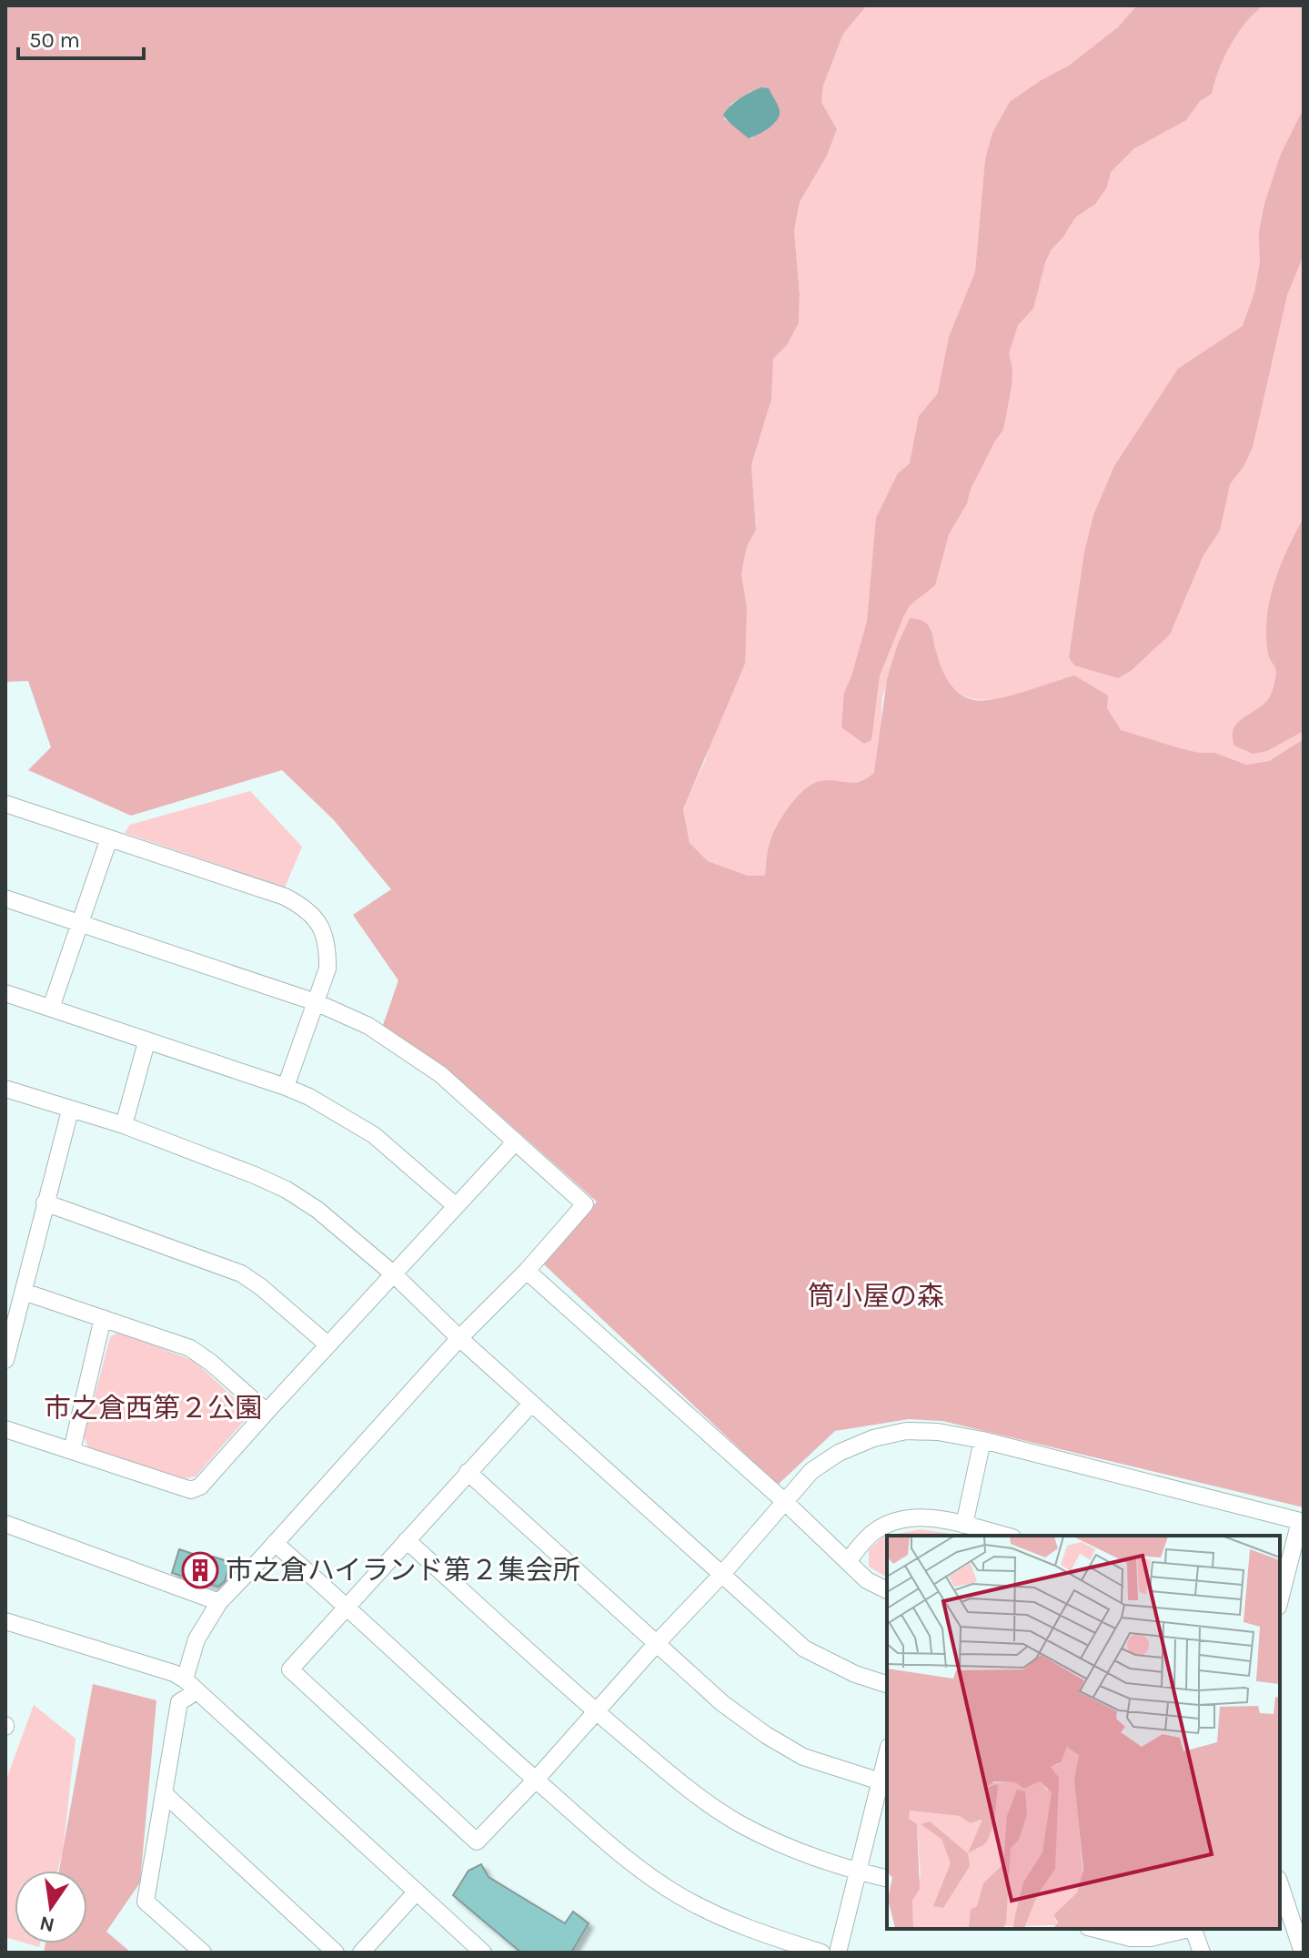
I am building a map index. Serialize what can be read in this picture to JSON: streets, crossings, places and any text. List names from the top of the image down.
{
  "parks": ["筒小屋の森", "市之倉西第２公園"],
  "places": {
    "building": ["市之倉ハイランド第２集会所"]
  },
  "scale_bar": "50 m",
  "north": "bottom"
}
